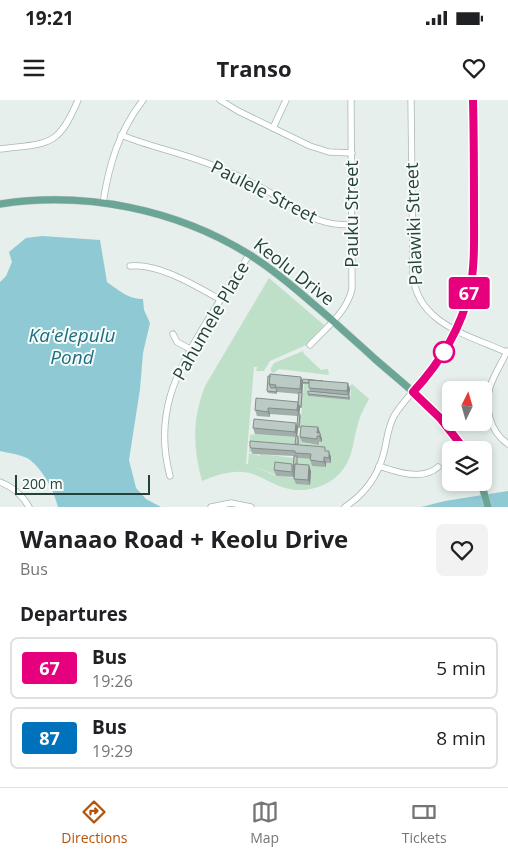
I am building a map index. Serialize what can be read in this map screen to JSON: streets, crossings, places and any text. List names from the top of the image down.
{
  "streets": {
    "main road": ["Keolu Drive"],
    "street": [
      "Paulele Street",
      "Pauku Street",
      "Palawiki Street",
      "Pahumele Place"
    ]
  },
  "crossings": [
    ["Paulele Street", "Pauku Street"],
    ["Pauku Street", "Keolu Drive"],
    ["Keolu Drive", "Pahumele Place"]
  ],
  "water": ["Kaʻelepulu Pond"],
  "lines": ["bus line 67"],
  "scale_bar": "200 m",
  "north": "top",
  "page": {
    "status": "19:21",
    "header": "Transo",
    "on_map": "67",
    "scale": "200 m",
    "heading": [
      ["Wanaao Road + Keolu Drive", "Bus"],
      "Departures"
    ],
    "list": [
      {
        "mark": "67",
        "name": "Bus",
        "note": "19:26",
        "value": "5 min"
      },
      {
        "mark": "87",
        "name": "Bus",
        "note": "19:29",
        "value": "8 min"
      }
    ],
    "tabs": ["Directions", "Map", "Tickets"]
  }
}
